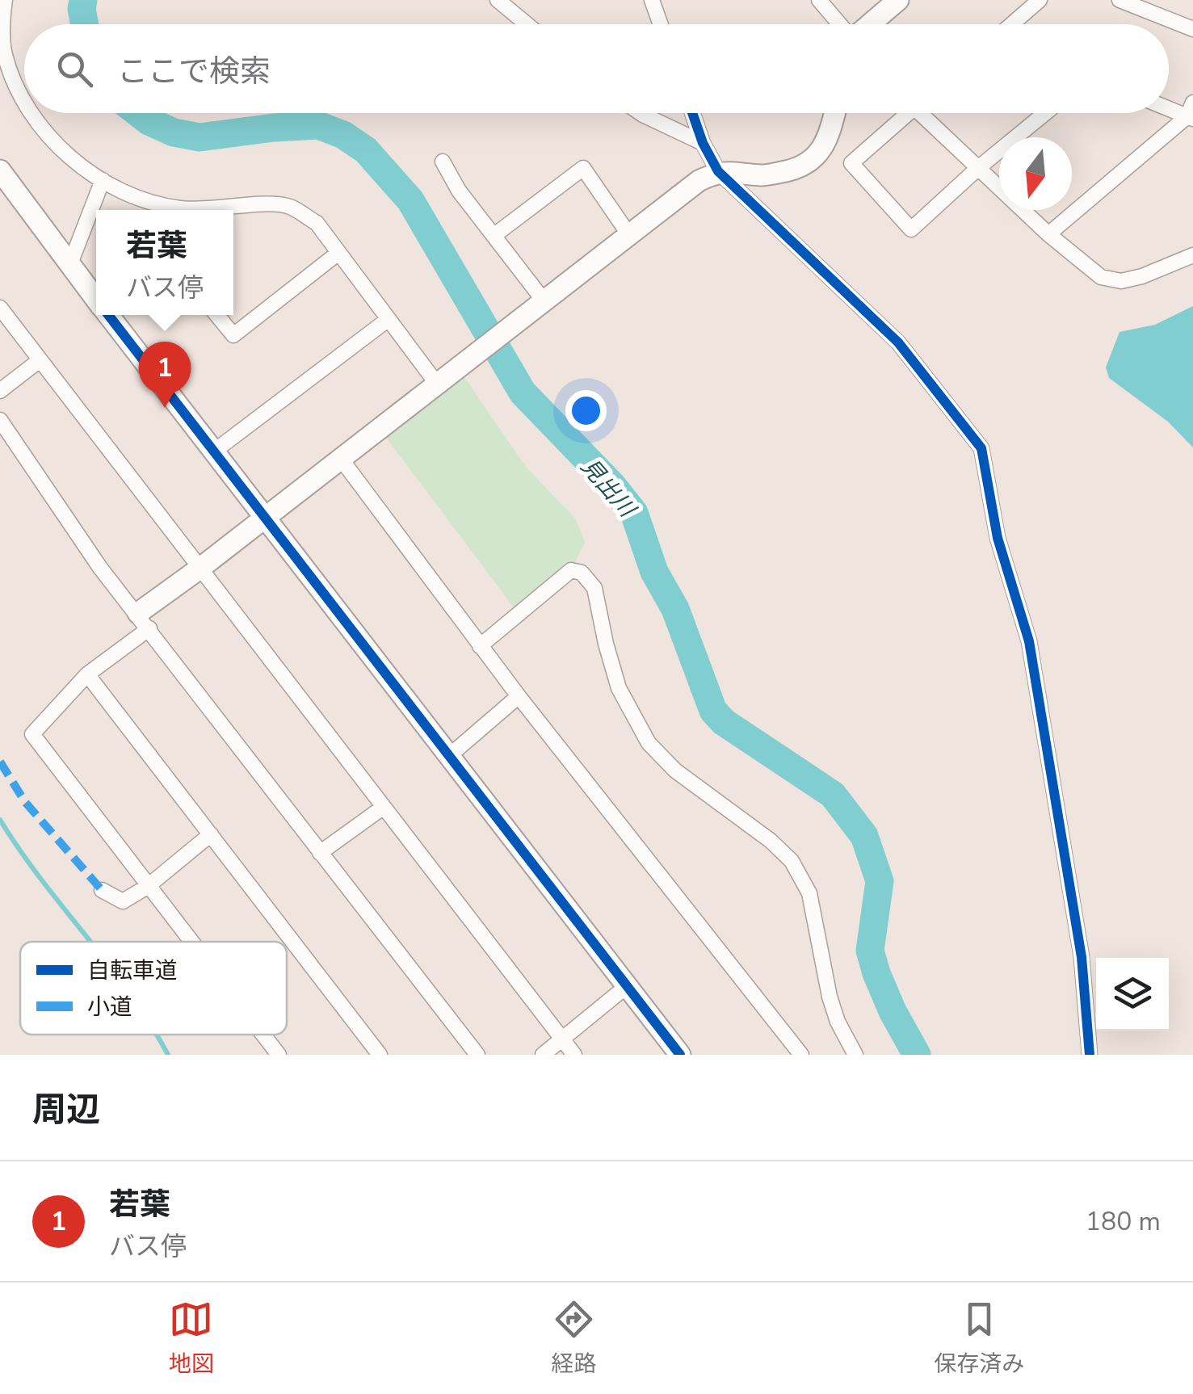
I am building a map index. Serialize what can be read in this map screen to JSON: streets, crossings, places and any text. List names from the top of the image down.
{
  "water": ["見出川"],
  "legend": ["自転車道", "小道"],
  "north": "bottom",
  "page": {
    "search": "ここで検索",
    "popup": ["若葉", "バス停"],
    "pins": "1",
    "heading": "周辺",
    "list": [
      {
        "mark": "1",
        "name": "若葉",
        "note": "バス停",
        "value": "180 m"
      }
    ],
    "nav": ["地図", "経路", "保存済み"]
  }
}
